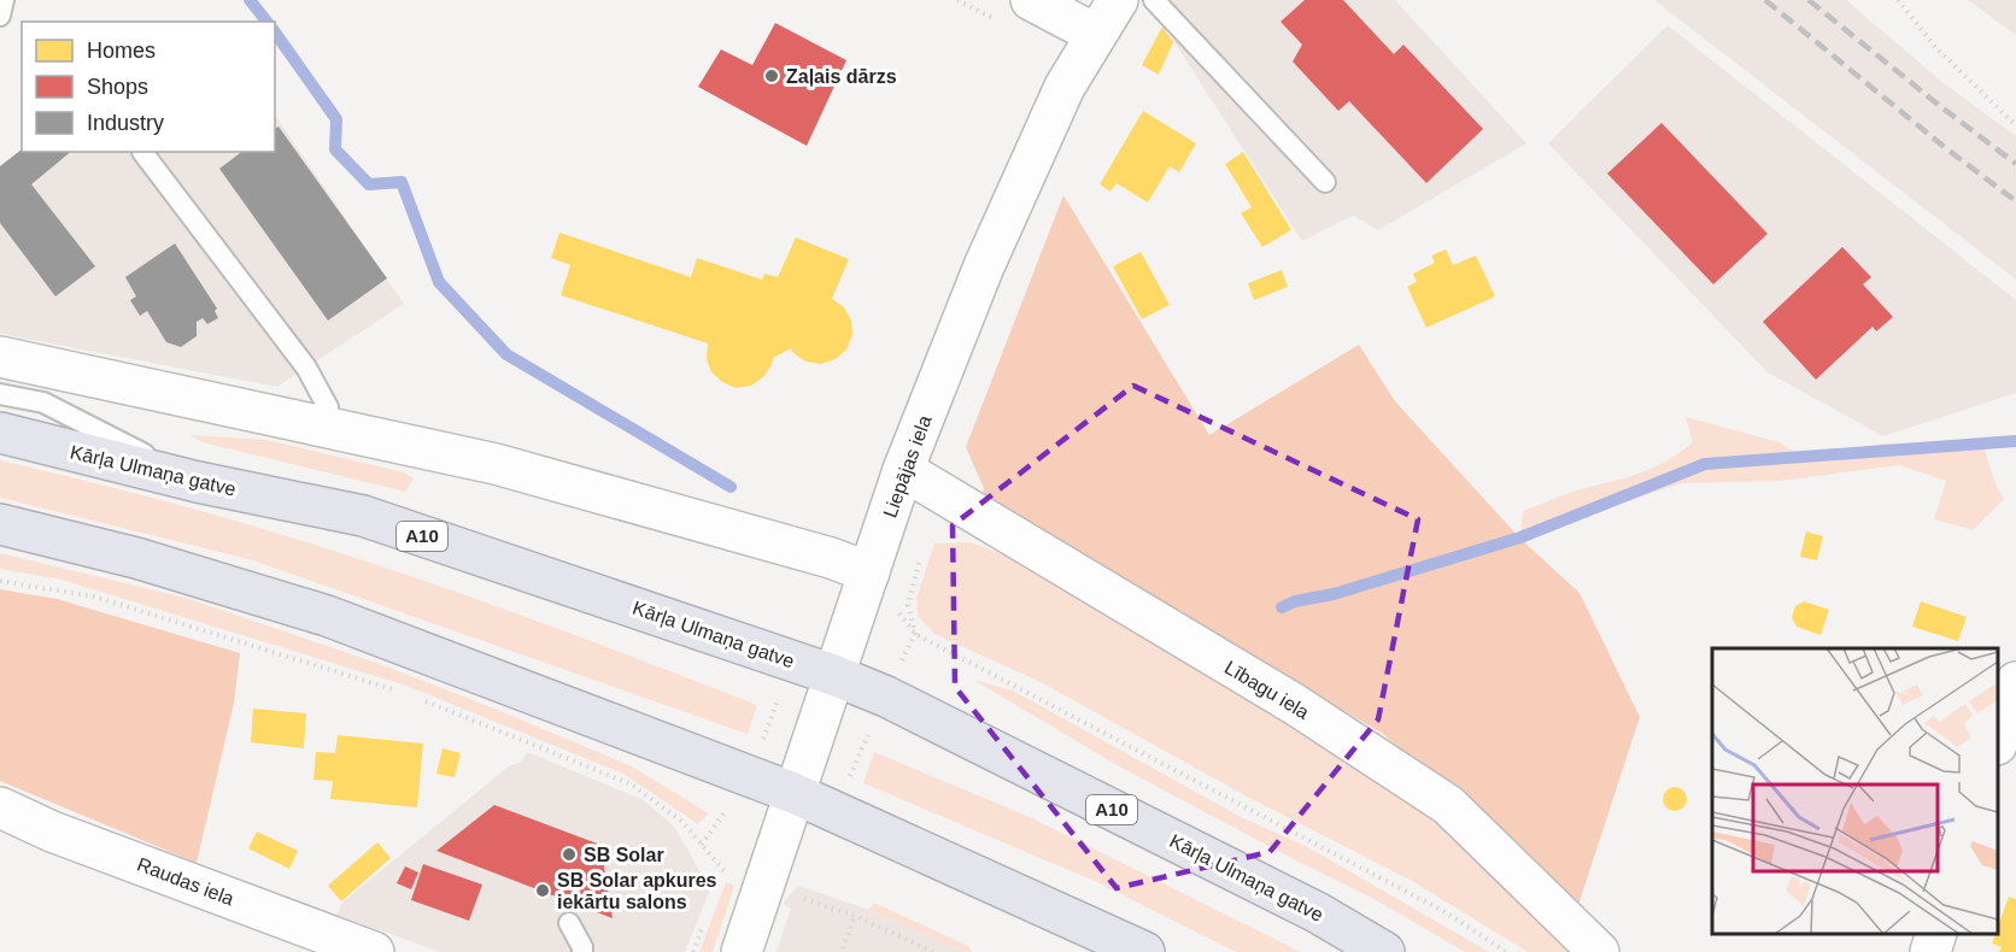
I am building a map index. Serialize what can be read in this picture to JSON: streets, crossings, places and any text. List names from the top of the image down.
{
  "streets": {
    "highway": ["Kārļa Ulmaņa gatve", "A10"],
    "street": ["Liepājas iela", "Lībagu iela", "Raudas iela"]
  },
  "crossings": [
    ["Liepājas iela", "Kārļa Ulmaņa gatve"],
    ["Liepājas iela", "Lībagu iela"]
  ],
  "places": ["Zaļais dārzs", "SB Solar", "SB Solar apkures iekārtu salons"],
  "legend": ["Homes", "Shops", "Industry"]
}
